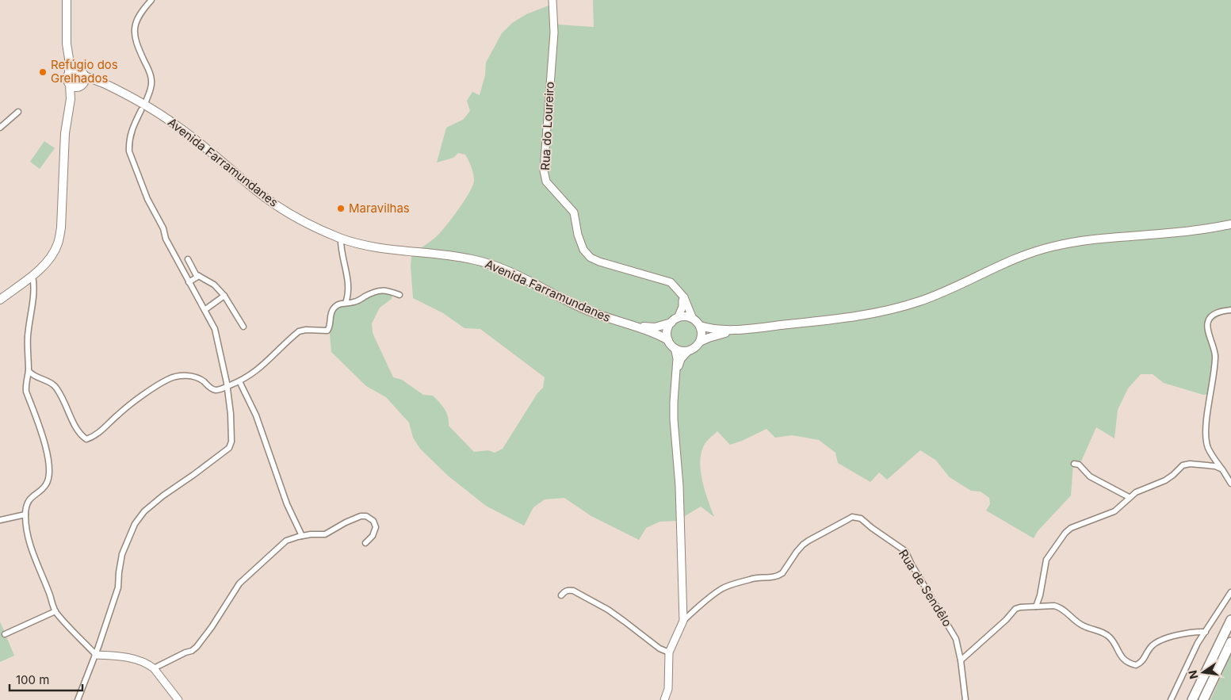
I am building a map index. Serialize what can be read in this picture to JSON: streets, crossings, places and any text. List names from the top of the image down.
{
  "streets": {
    "main road": ["Avenida Farramundanes"],
    "street": ["Rua do Loureiro", "Rua de Sendêlo"]
  },
  "places": ["Refúgio dos Grelhados", "Maravilhas"],
  "scale_bar": "100 m",
  "north": "left"
}
